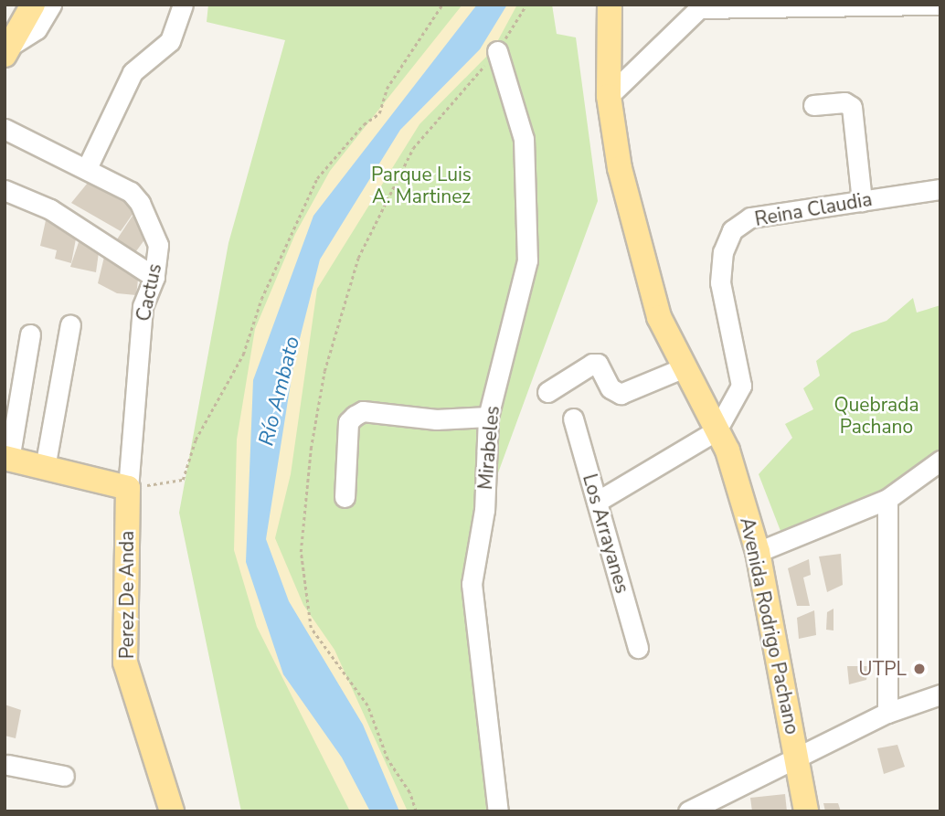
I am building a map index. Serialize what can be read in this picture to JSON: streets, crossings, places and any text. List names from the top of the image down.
{
  "streets": {
    "main road": ["Perez De Anda", "Avenida Rodrigo Pachano"],
    "street": [
      "Reina Claudia",
      "Cactus",
      "Mirabeles",
      "Los Arrayanes"
    ]
  },
  "crossings": [
    ["Reina Claudia", "Avenida Rodrigo Pachano"],
    ["Cactus", "Perez De Anda"]
  ],
  "water": ["Río Ambato"],
  "parks": ["Parque Luis A. Martinez", "Quebrada Pachano"],
  "places": ["UTPL"]
}
